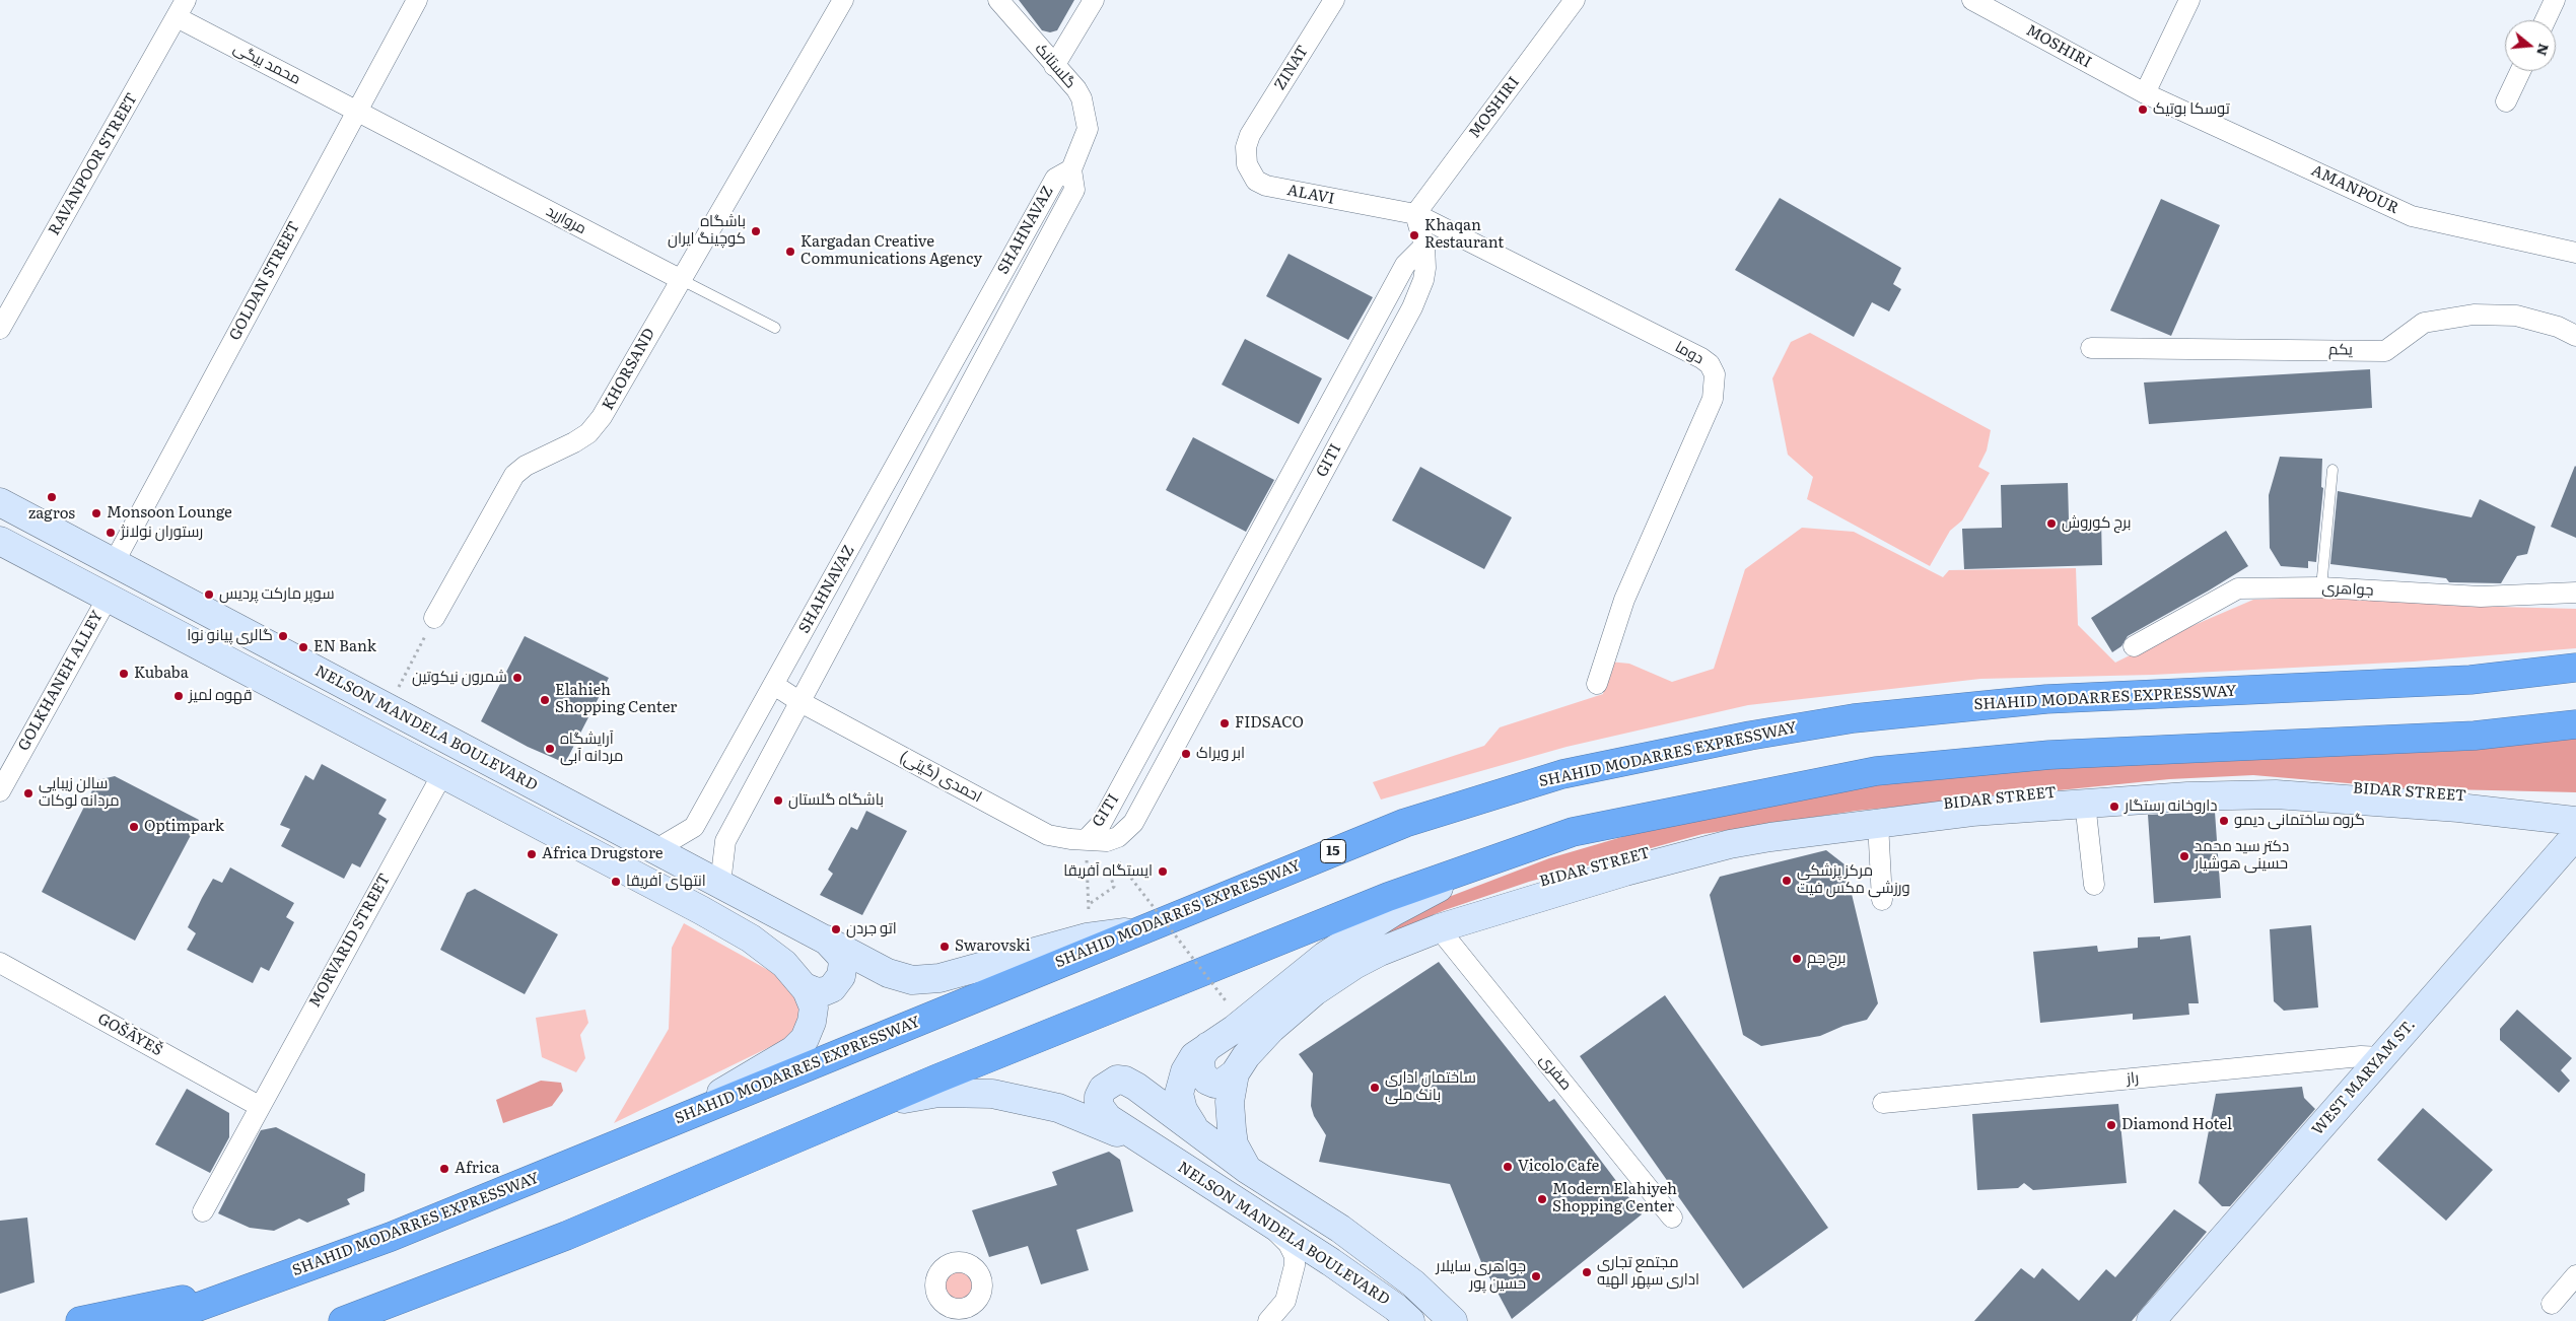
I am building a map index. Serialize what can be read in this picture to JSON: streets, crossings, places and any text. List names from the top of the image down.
{
  "streets": {
    "highway": ["SHAHID MODARRES EXPRESSWAY", "15"],
    "main road": ["NELSON MANDELA BOULEVARD", "BIDAR STREET", "WEST MARYAM ST."],
    "street": [
      "MOSHIRI",
      "محمد بيگی",
      "گلستانک",
      "ZINAT",
      "RAVANPOOR STREET",
      "AMANPOUR",
      "ALAVI",
      "مروارید",
      "SHAHNAVAZ",
      "GOLDAN STREET",
      "یکم",
      "دوما",
      "KHORSAND",
      "GITI",
      "جواهری",
      "GOLKHANEH ALLEY",
      "احمدی (گیتی)",
      "MORVARID STREET",
      "GOŠĀYEŠ",
      "صفری",
      "راز"
    ]
  },
  "crossings": [
    ["MOSHIRI", "AMANPOUR"],
    ["MOSHIRI", "ALAVI"],
    ["MOSHIRI", "دوما"],
    ["MOSHIRI", "GITI"],
    ["محمد بيگی", "RAVANPOOR STREET"],
    ["محمد بيگی", "مروارید"],
    ["محمد بيگی", "GOLDAN STREET"],
    ["گلستانک", "SHAHNAVAZ"],
    ["ZINAT", "ALAVI"],
    ["ALAVI", "دوما"],
    ["ALAVI", "GITI"],
    ["مروارید", "GOLDAN STREET"],
    ["مروارید", "KHORSAND"],
    ["SHAHNAVAZ", "NELSON MANDELA BOULEVARD"],
    ["SHAHNAVAZ", "احمدی (گیتی)"],
    ["GOLDAN STREET", "NELSON MANDELA BOULEVARD"],
    ["دوما", "GITI"],
    ["GITI", "احمدی (گیتی)"],
    ["SHAHID MODARRES EXPRESSWAY", "NELSON MANDELA BOULEVARD"],
    ["BIDAR STREET", "صفری"],
    ["MORVARID STREET", "GOŠĀYEŠ"],
    ["WEST MARYAM ST.", "راز"]
  ],
  "places": [
    "توسکا بوتیک",
    "باشگاه کوچینگ ایران",
    "Khaqan Restaurant",
    "Kargadan Creative Communications Agency",
    "zagros",
    "Monsoon Lounge",
    "برج کوروش",
    "رستوران نولانژ",
    "سوپر مارکت پردیس",
    "گالری پیانو نوا",
    "EN Bank",
    "Kubaba",
    "شمرون نیکوتین",
    "قهوه لمیز",
    "Elahieh Shopping Center",
    "FIDSACO",
    "آرایشگاه مردانه آبی",
    "ابر ویراک",
    "سالن زیبایی مردانه لوکات",
    "باشگاه گلستان",
    "داروخانه رستگار",
    "گروه ساختمانی دیمو",
    "Optimpark",
    "Africa Drugstore",
    "دکتر سید محمد حسینی هوشیار",
    "ایستگاه آفریقا",
    "مرکز پزشکی ورزشی مکس فیت",
    "انتهای آفریقا",
    "اتو جردن",
    "Swarovski",
    "برج جم",
    "ساختمان اداری بانک ملی",
    "Diamond Hotel",
    "Vicolo Cafe",
    "Africa",
    "Modern Elahiyeh Shopping Center",
    "مجتمع تجاری اداری سپهر الهیه",
    "جواهری سایلار حسین پور"
  ],
  "north": "right"
}
